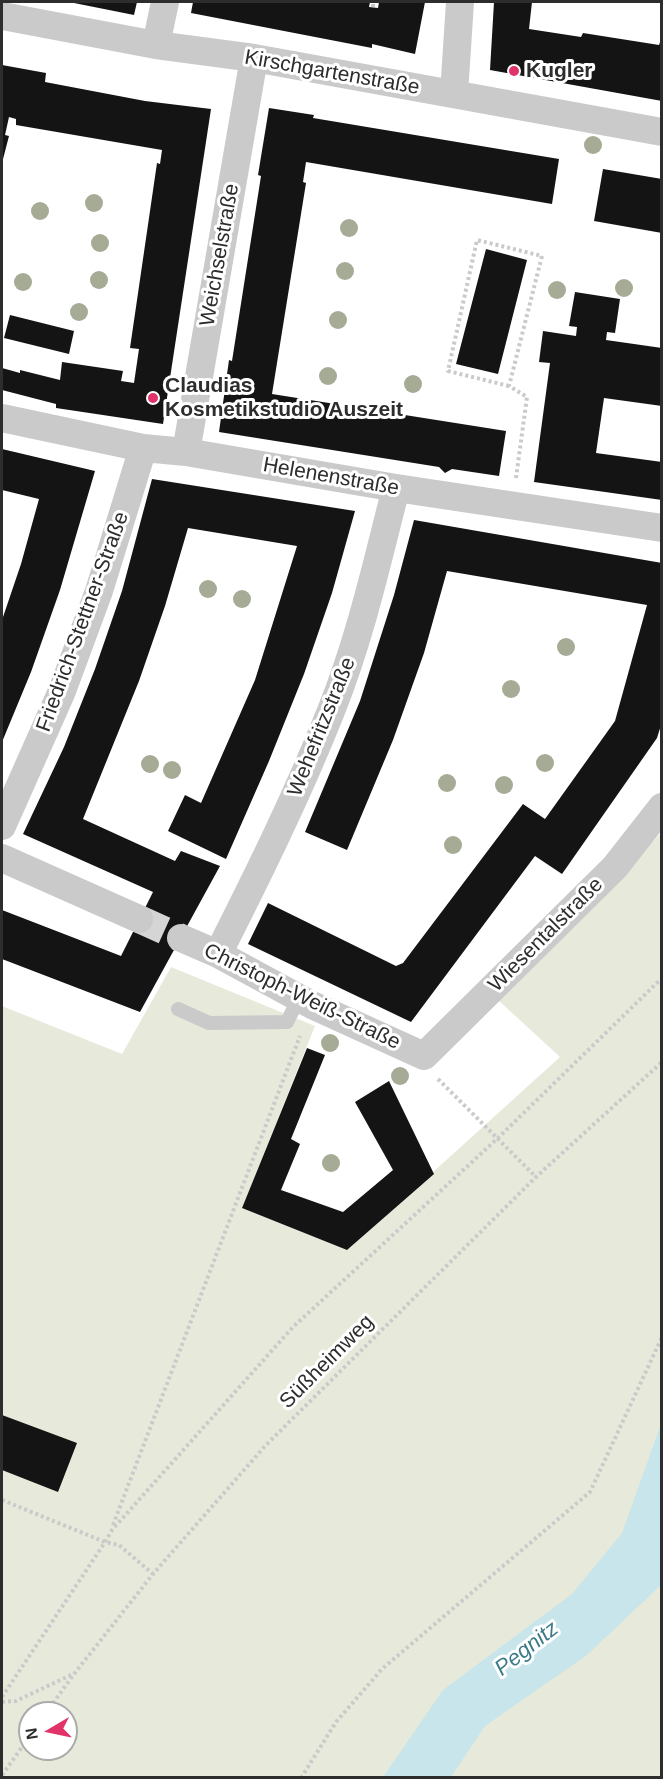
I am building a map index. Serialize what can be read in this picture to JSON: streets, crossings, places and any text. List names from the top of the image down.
{
  "streets": {
    "street": [
      "Kirschgartenstraße",
      "Weichselstraße",
      "Helenenstraße",
      "Friedrich-Stettner-Straße",
      "Wehefritzstraße",
      "Wiesentalstraße",
      "Christoph-Weiß-Straße"
    ],
    "path": ["Süßheimweg"]
  },
  "crossings": [
    ["Kirschgartenstraße", "Weichselstraße"],
    ["Weichselstraße", "Helenenstraße"],
    ["Helenenstraße", "Friedrich-Stettner-Straße"],
    ["Helenenstraße", "Wehefritzstraße"],
    ["Wehefritzstraße", "Christoph-Weiß-Straße"],
    ["Wiesentalstraße", "Christoph-Weiß-Straße"]
  ],
  "water": ["Pegnitz"],
  "places": ["Kugler", "Claudias Kosmetikstudio Auszeit"],
  "north": "left"
}
